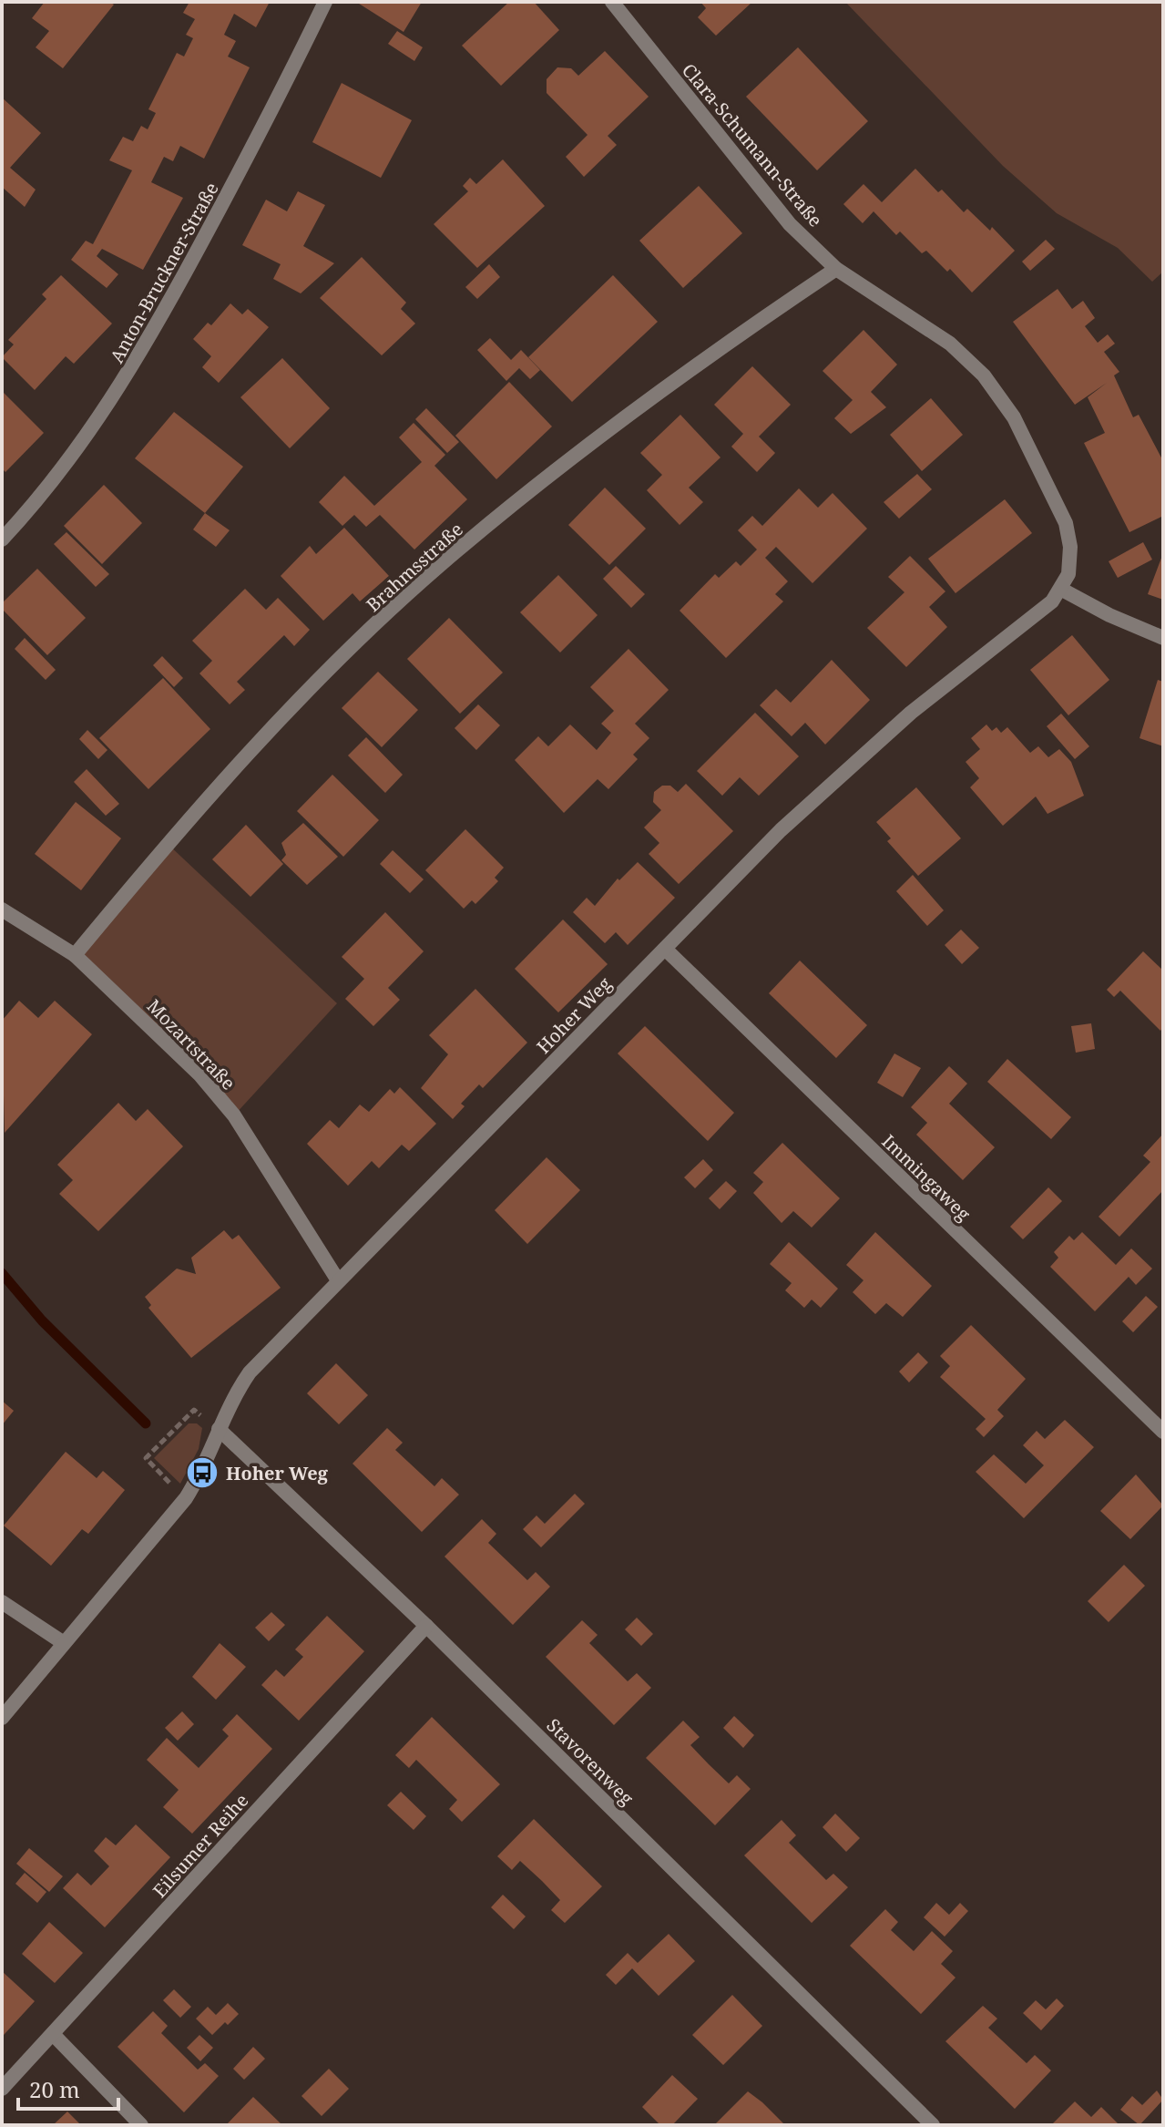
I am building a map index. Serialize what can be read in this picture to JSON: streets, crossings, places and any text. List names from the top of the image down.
{
  "streets": {
    "street": [
      "Clara-Schumann-Straße",
      "Anton-Bruckner-Straße",
      "Brahmsstraße",
      "Hoher Weg",
      "Mozartstraße",
      "Immingaweg",
      "Stavorenweg",
      "Eilsumer Reihe"
    ]
  },
  "crossings": [
    ["Clara-Schumann-Straße", "Brahmsstraße"],
    ["Clara-Schumann-Straße", "Hoher Weg"],
    ["Brahmsstraße", "Mozartstraße"],
    ["Hoher Weg", "Mozartstraße"],
    ["Hoher Weg", "Immingaweg"],
    ["Hoher Weg", "Stavorenweg"],
    ["Stavorenweg", "Eilsumer Reihe"]
  ],
  "places": {
    "bus stop": ["Hoher Weg"]
  },
  "scale_bar": "20 m"
}
